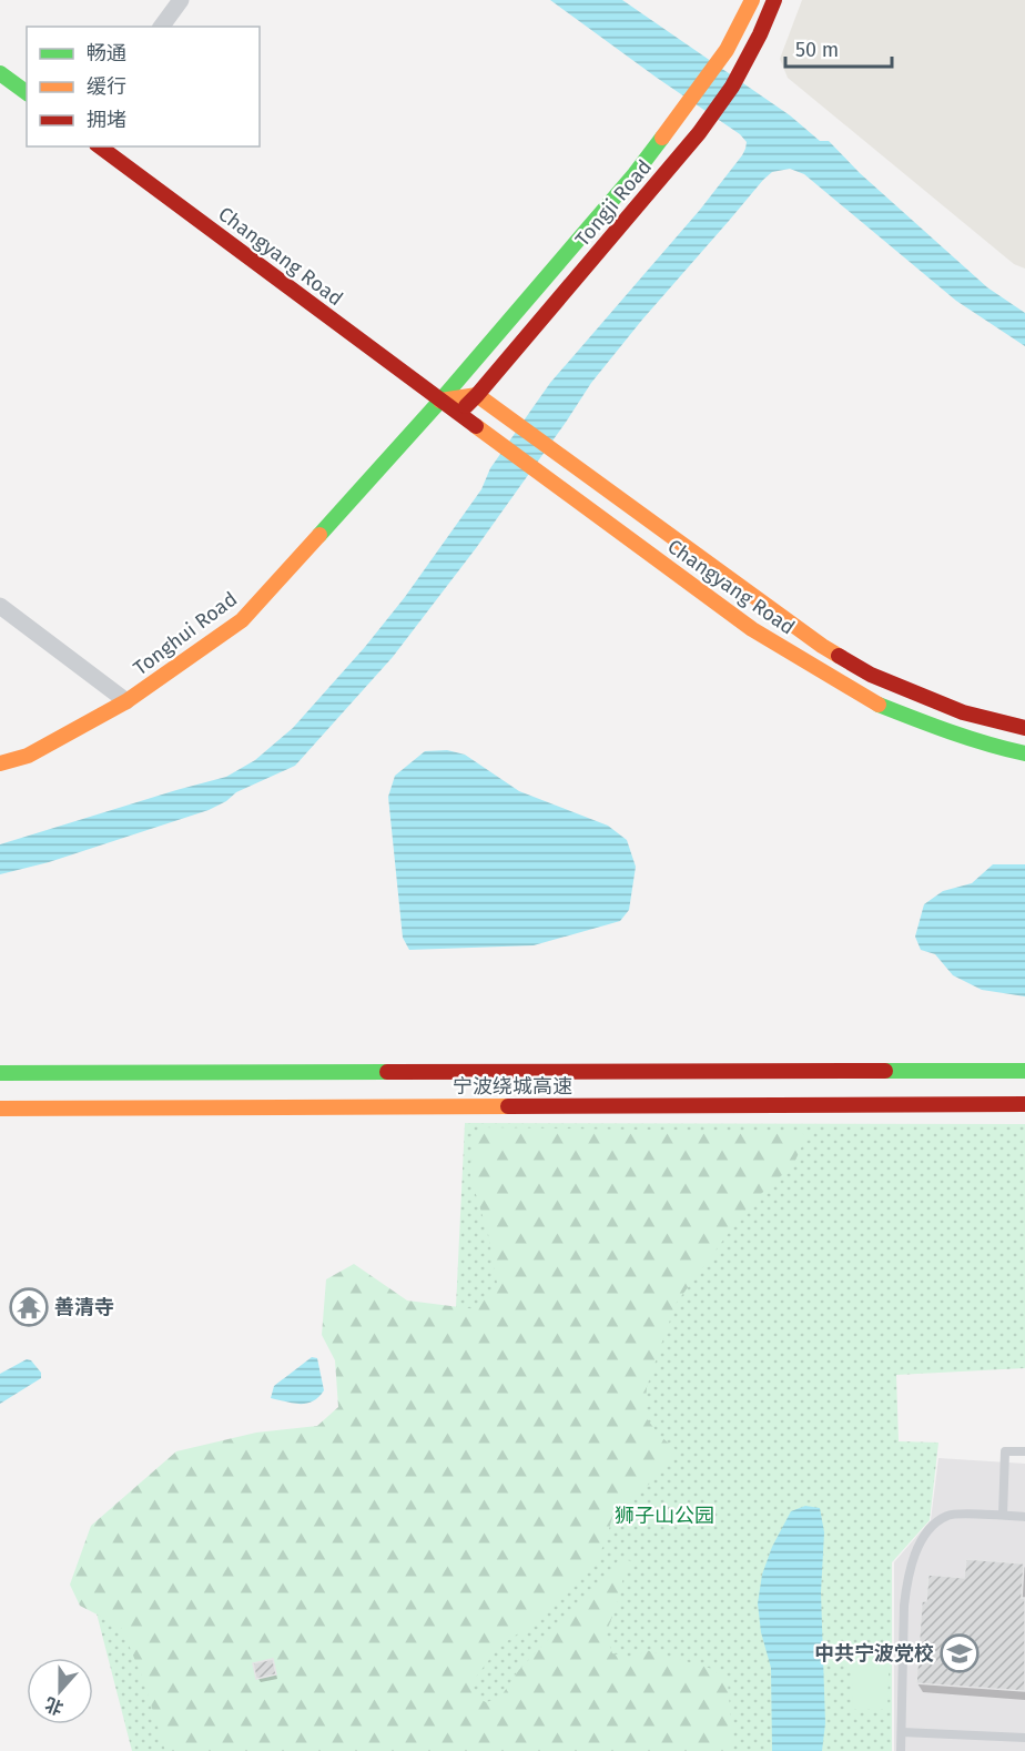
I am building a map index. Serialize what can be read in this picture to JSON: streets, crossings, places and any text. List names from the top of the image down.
{
  "streets": {
    "main road": [
      "Tongji Road",
      "Changyang Road",
      "Tonghui Road",
      "宁波绕城高速"
    ]
  },
  "crossings": [
    ["Tongji Road", "Changyang Road"],
    ["Tongji Road", "Tonghui Road"],
    ["Changyang Road", "Tonghui Road"]
  ],
  "parks": ["狮子山公园"],
  "places": {
    "temple": ["善清寺"],
    "school or university": ["中共宁波党校"]
  },
  "legend": ["畅通", "缓行", "拥堵"],
  "scale_bar": "50 m",
  "north": "bottom"
}
